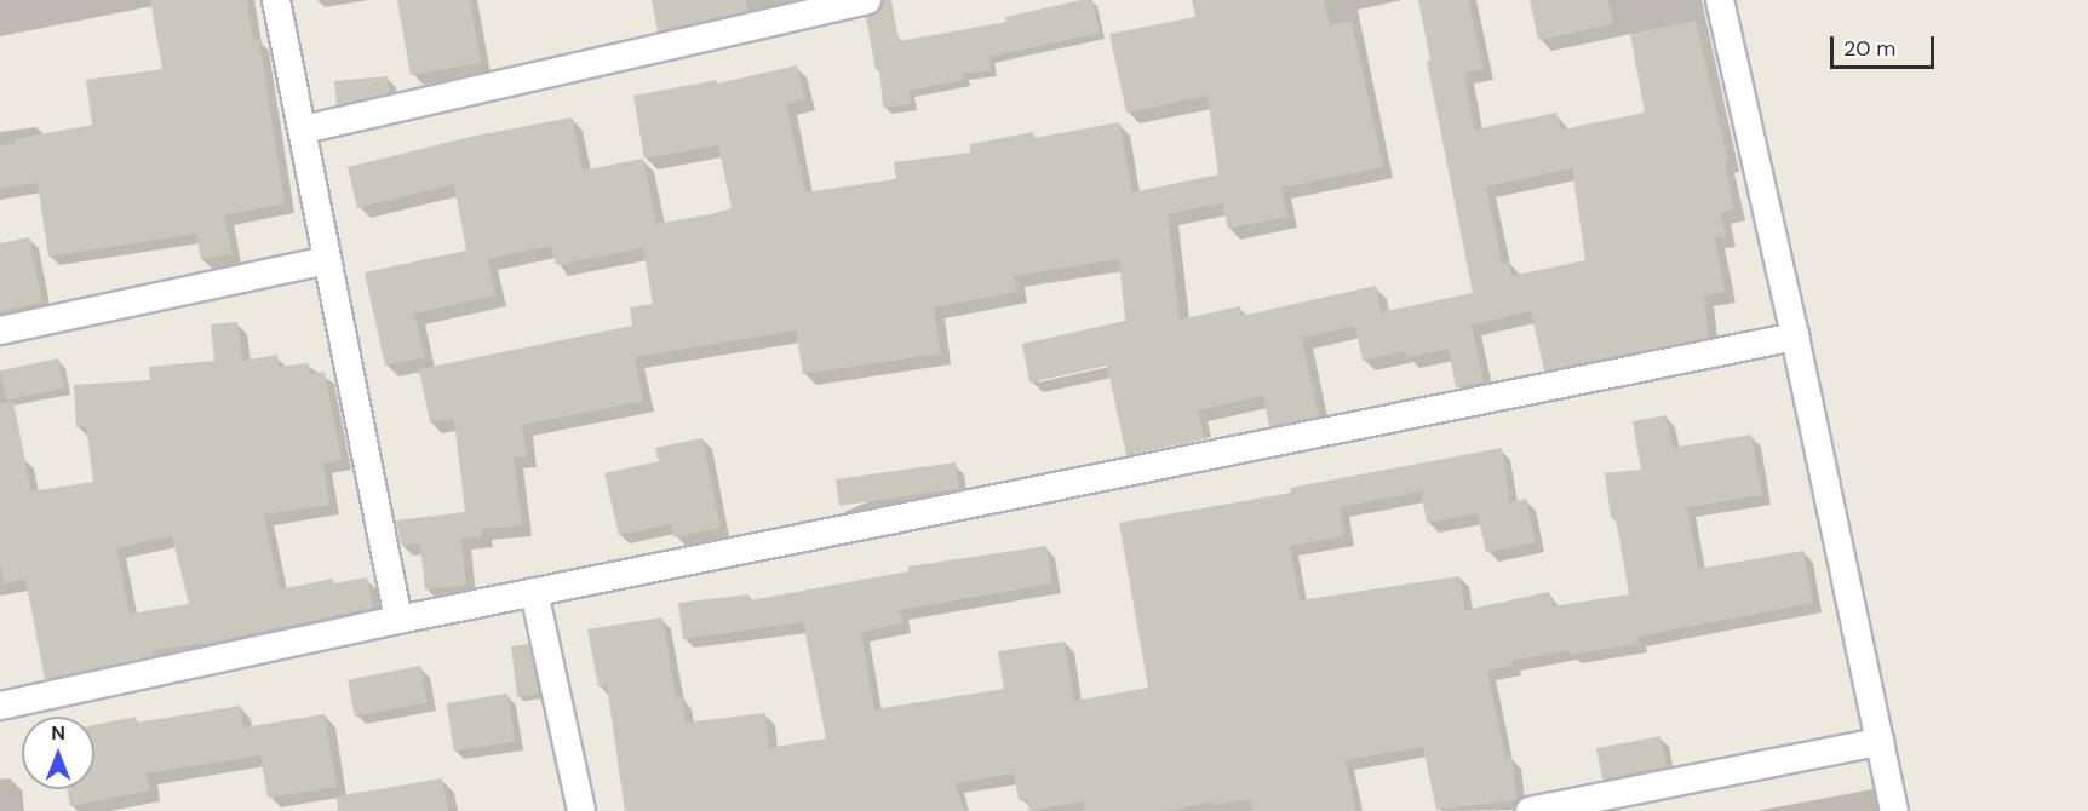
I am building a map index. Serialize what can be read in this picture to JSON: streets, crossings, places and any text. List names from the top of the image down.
{
  "scale_bar": "20 m",
  "north": "top"
}
